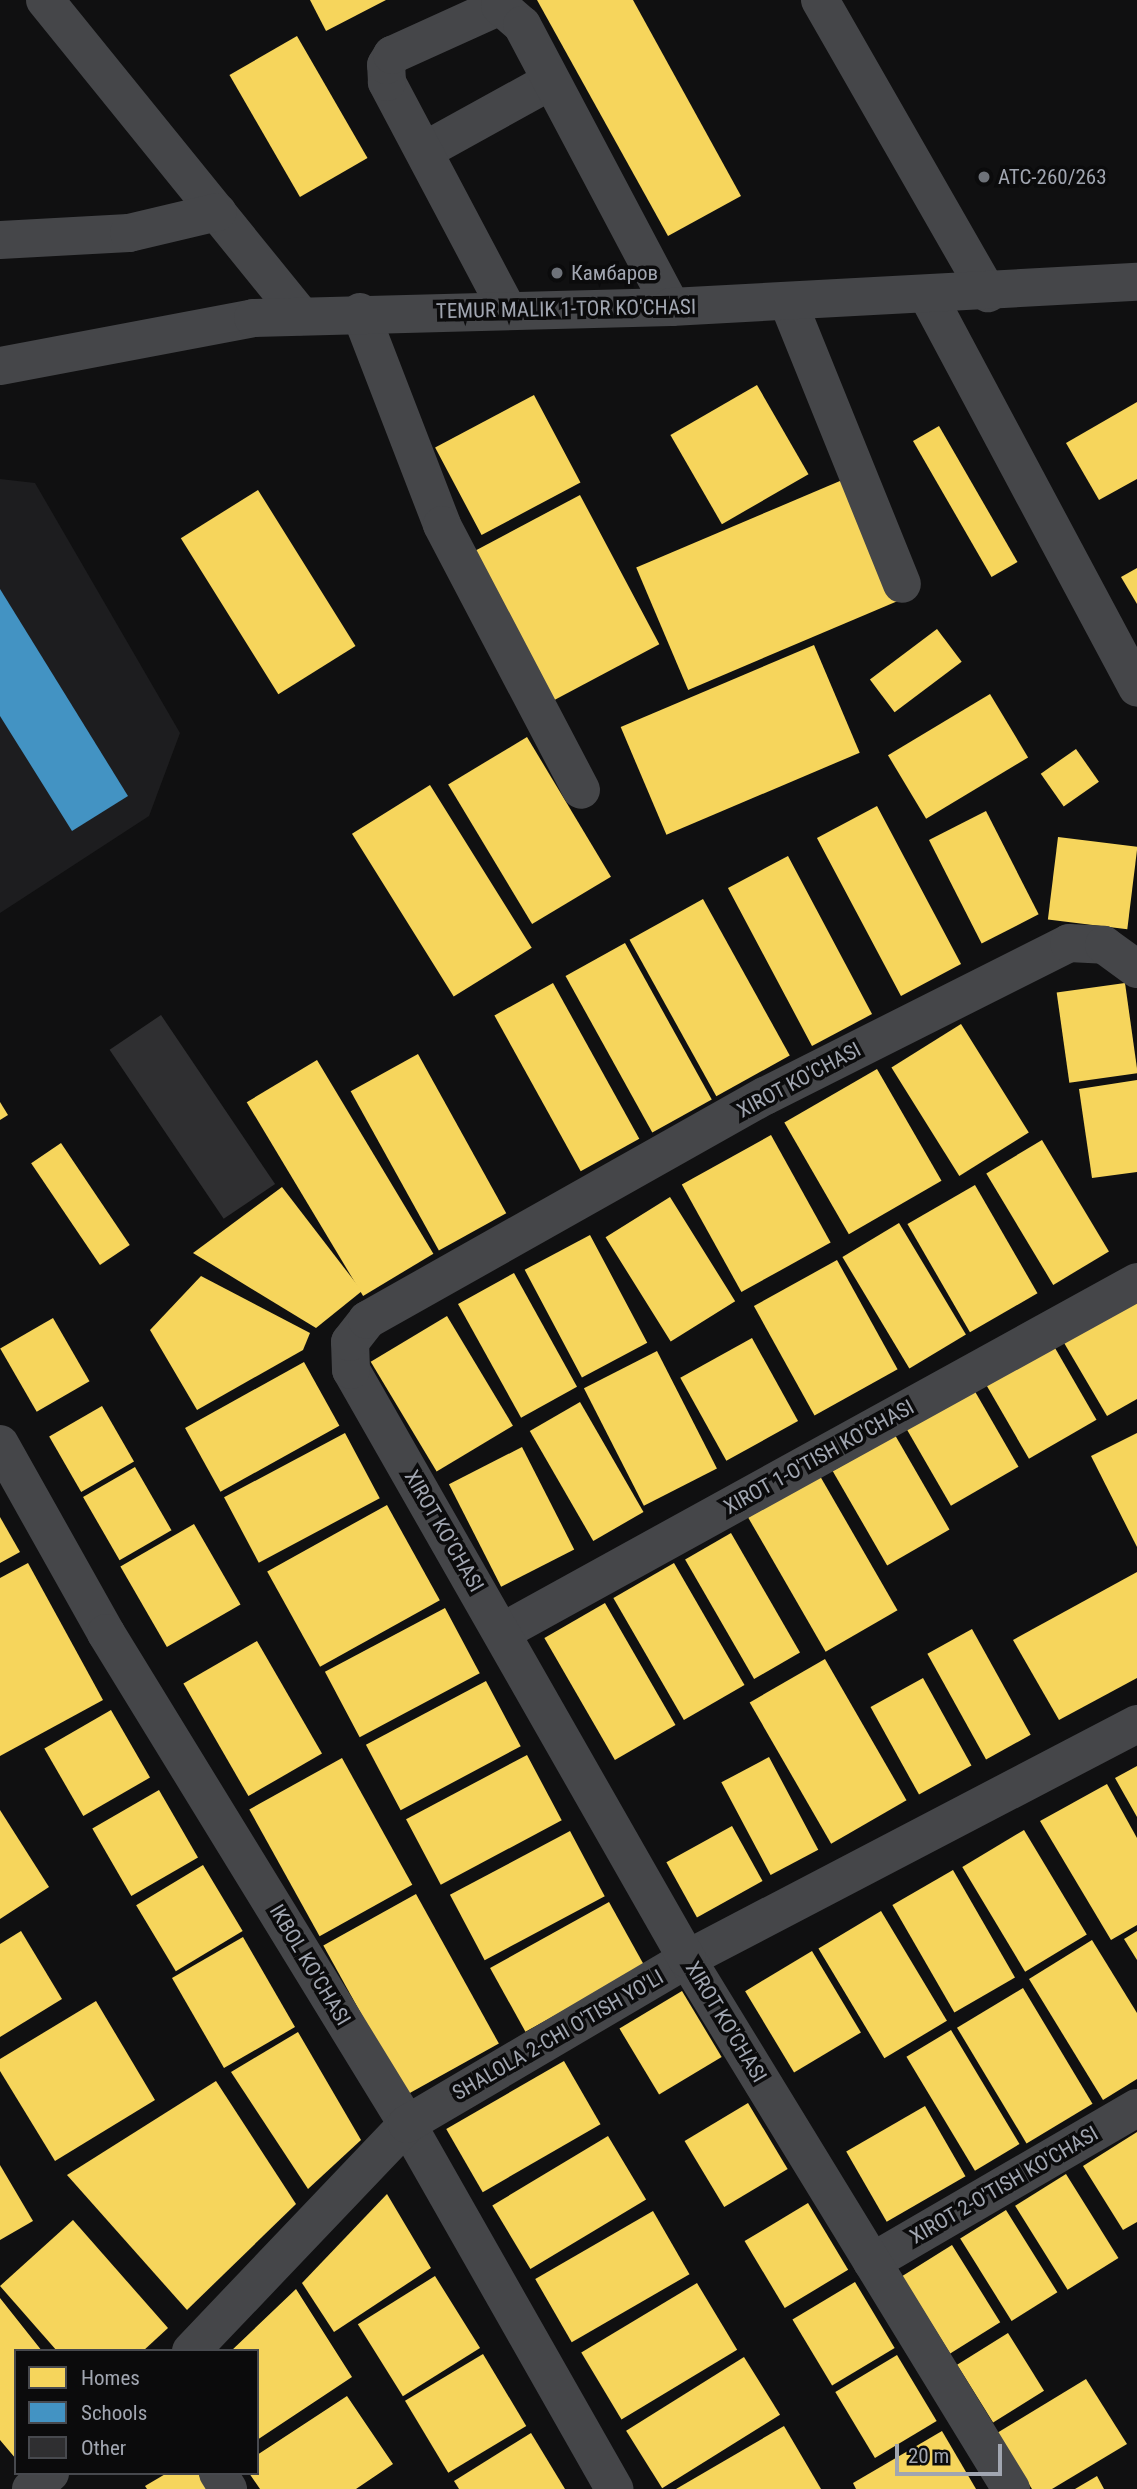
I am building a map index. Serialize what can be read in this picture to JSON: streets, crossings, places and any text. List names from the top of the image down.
{
  "streets": {
    "street": [
      "TEMUR MALIK 1-TOR KO'CHASI",
      "XIROT KO'CHASI",
      "XIROT 1-O'TISH KO'CHASI",
      "IKBOL KO'CHASI",
      "SHALOLA 2-CHI O'TISH YO'LI",
      "XIROT 2-O'TISH KO'CHASI"
    ]
  },
  "crossings": [
    ["XIROT KO'CHASI", "XIROT 1-O'TISH KO'CHASI"],
    ["XIROT KO'CHASI", "SHALOLA 2-CHI O'TISH YO'LI"],
    ["XIROT KO'CHASI", "XIROT 2-O'TISH KO'CHASI"],
    ["IKBOL KO'CHASI", "SHALOLA 2-CHI O'TISH YO'LI"]
  ],
  "places": ["АТС-260/263", "Камбаров"],
  "legend": ["Homes", "Schools", "Other"],
  "scale_bar": "20 m"
}
